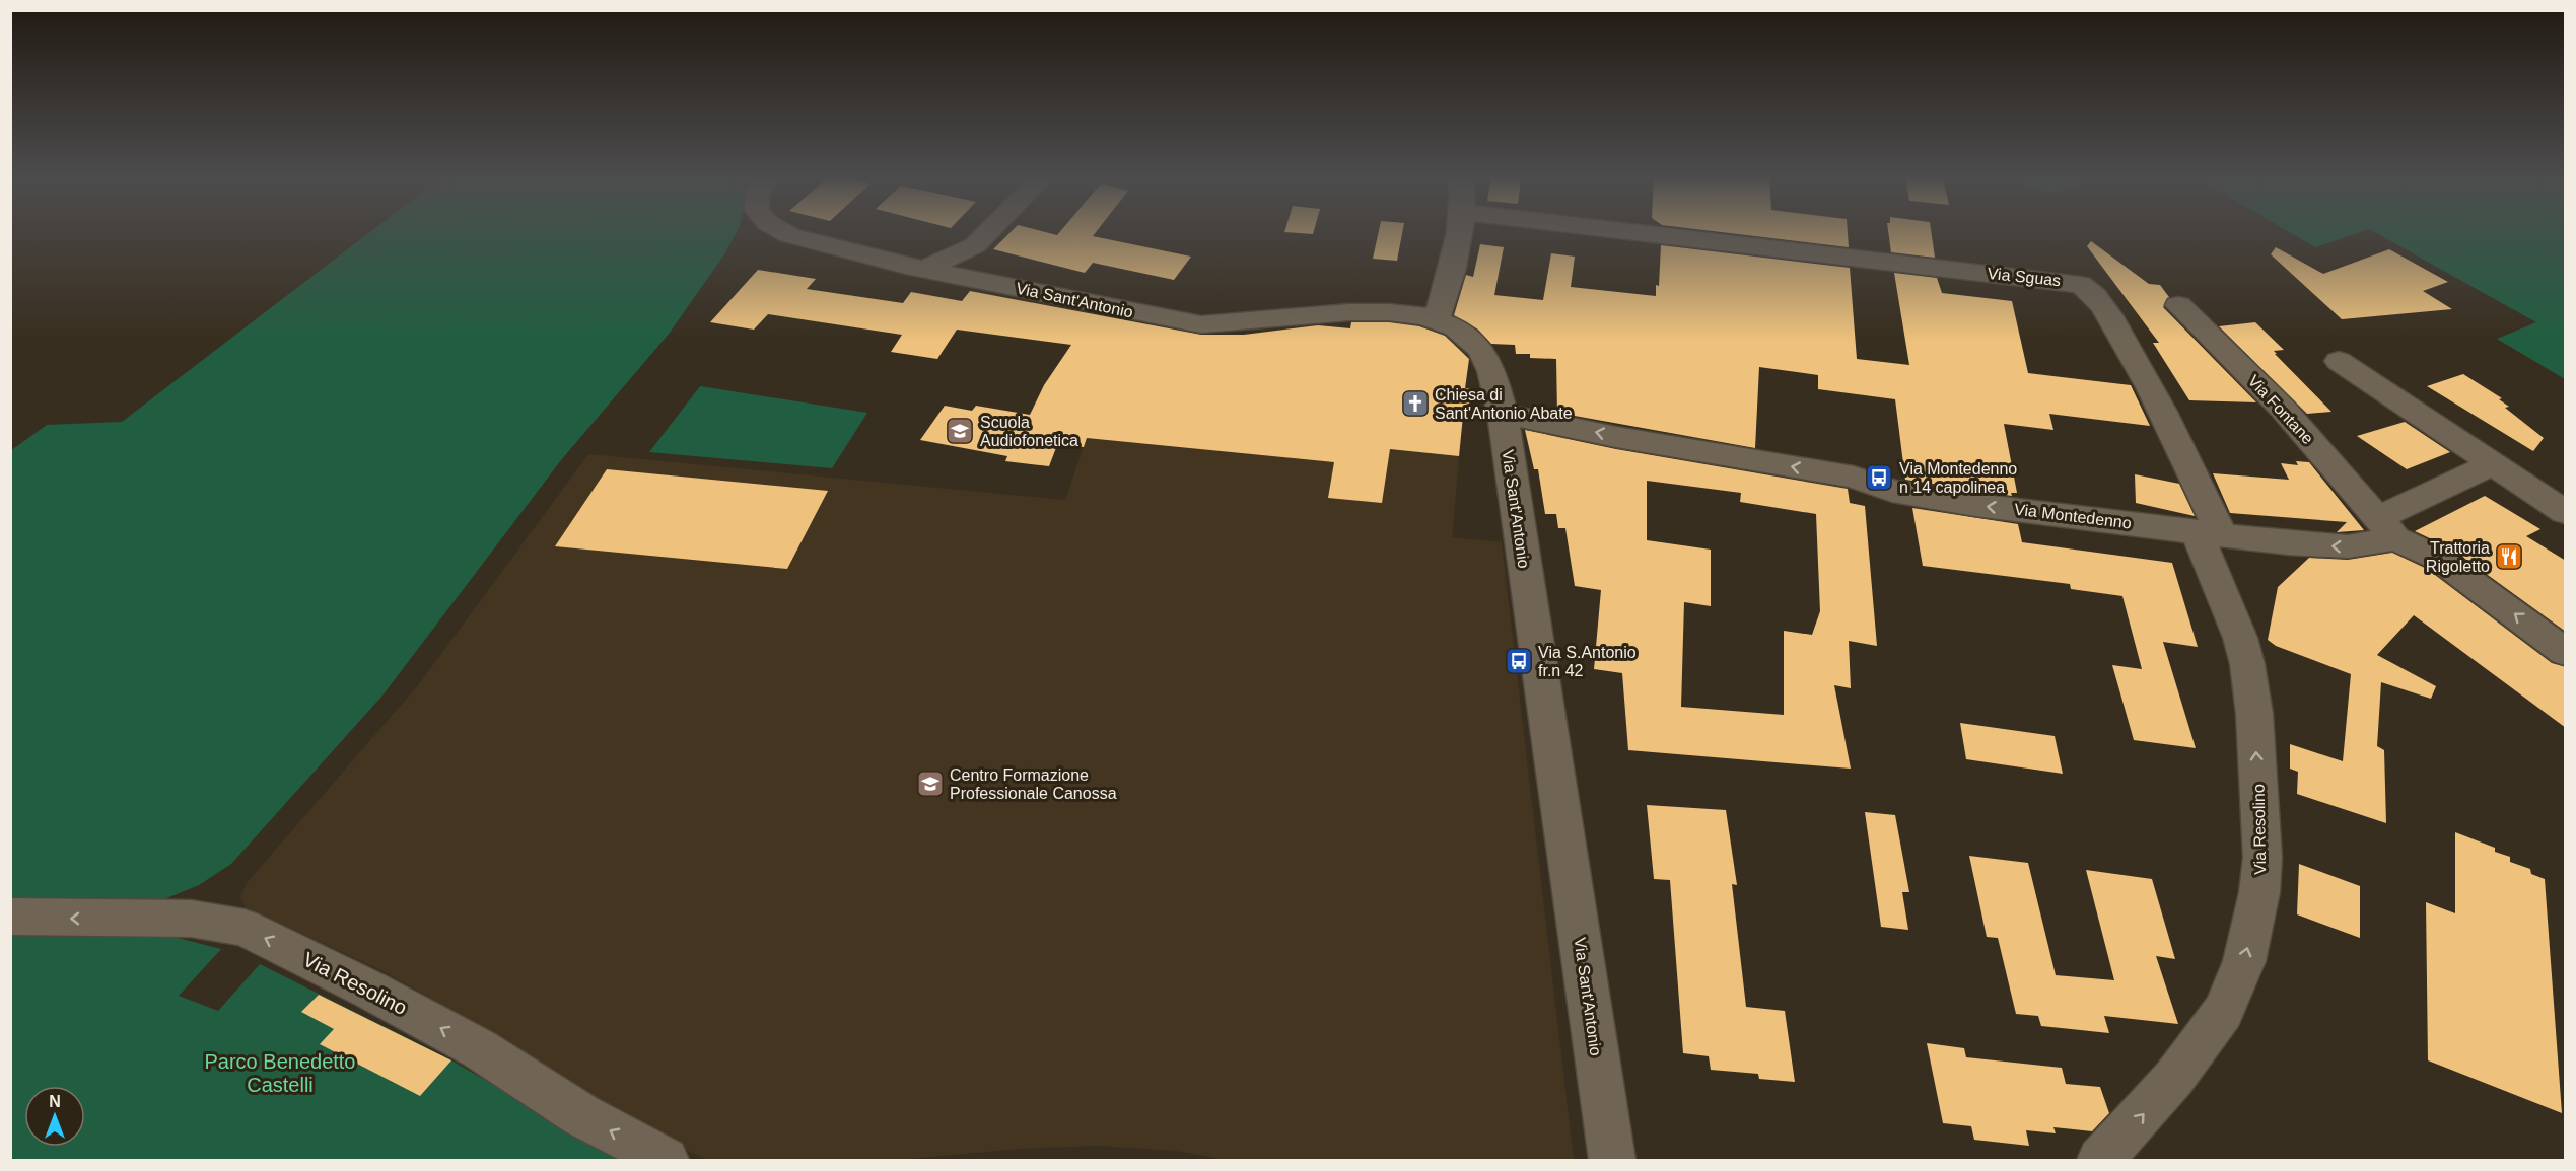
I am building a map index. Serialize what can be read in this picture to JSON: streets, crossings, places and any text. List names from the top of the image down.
{
  "streets": {
    "street": [
      "Via Sguas",
      "Via Sant'Antonio",
      "Via Fontane",
      "Via Montedenno",
      "Via Resolino"
    ]
  },
  "crossings": [
    ["Via Sguas", "Via Montedenno"],
    ["Via Sguas", "Via Resolino"],
    ["Via Sant'Antonio", "Via Montedenno"],
    ["Via Fontane", "Via Montedenno"],
    ["Via Montedenno", "Via Resolino"]
  ],
  "one_way": ["Via Montedenno"],
  "parks": ["Parco Benedetto Castelli"],
  "places": {
    "church": ["Chiesa di Sant'Antonio Abate"],
    "school or university": ["Scuola Audiofonetica", "Centro Formazione Professionale Canossa"],
    "bus stop": ["Via Montedenno n 14 capolinea", "Via S.Antonio fr.n 42"],
    "restaurant": ["Trattoria Rigoletto"]
  },
  "north": "top"
}
